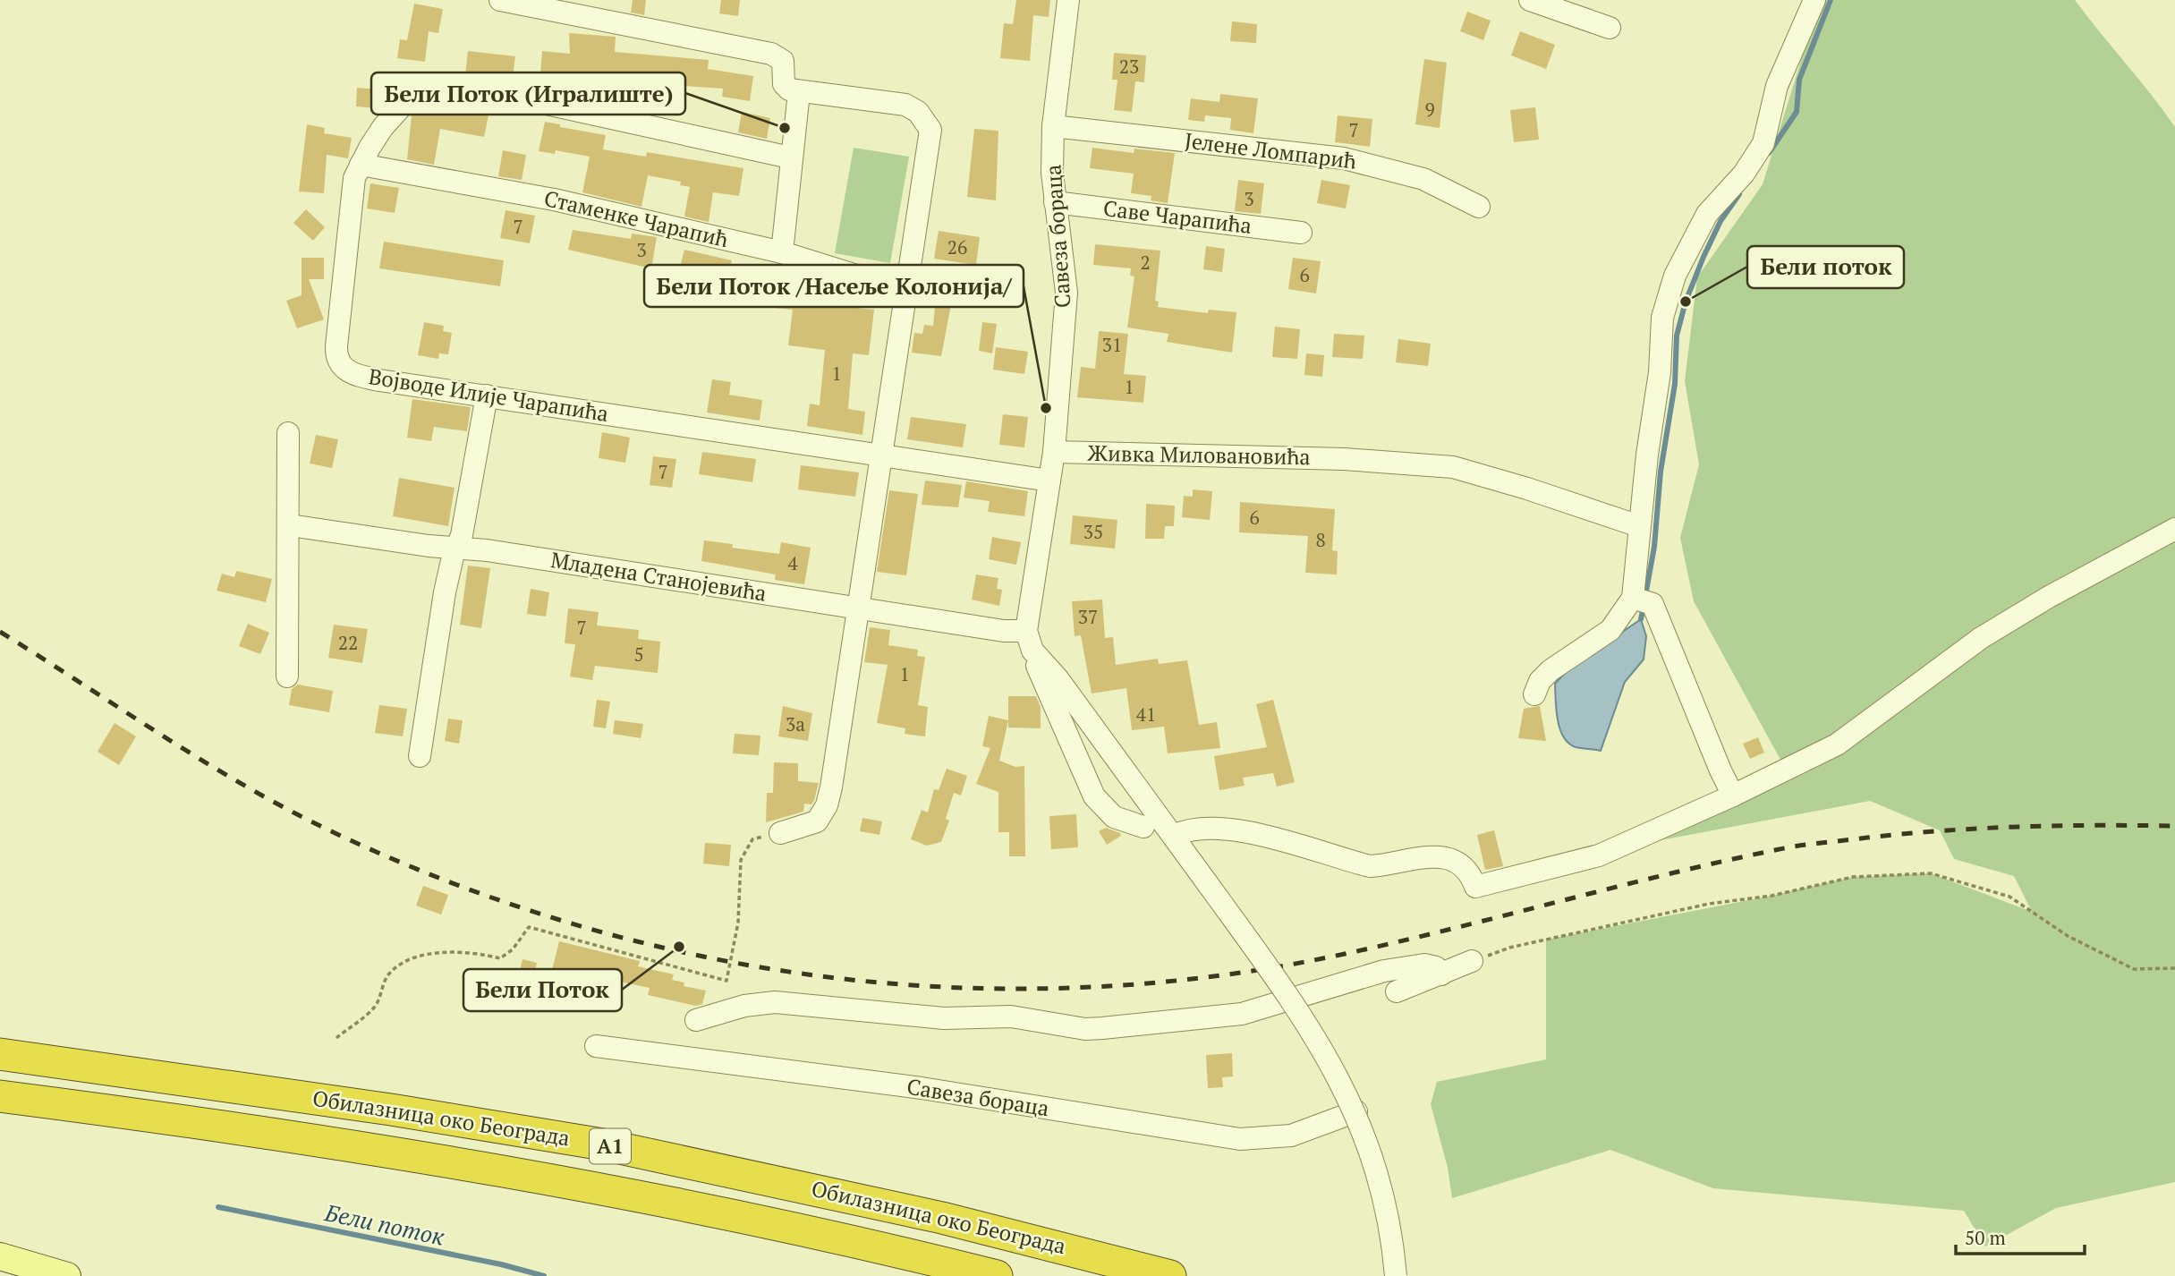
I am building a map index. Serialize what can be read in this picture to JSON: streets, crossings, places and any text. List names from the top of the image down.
{
  "streets": {
    "highway": ["Обилазница око Београда", "A1"],
    "street": [
      "Јелене Ломпарић",
      "Саве Чарапића",
      "Стаменке Чарапић",
      "Савеза бораца",
      "Војводе Илије Чарапића",
      "Живка Миловановића",
      "Младена Станојевића"
    ]
  },
  "crossings": [
    ["Јелене Ломпарић", "Савеза бораца"],
    ["Саве Чарапића", "Савеза бораца"],
    ["Стаменке Чарапић", "Војводе Илије Чарапића"],
    ["Савеза бораца", "Војводе Илије Чарапића"],
    ["Савеза бораца", "Живка Миловановића"],
    ["Савеза бораца", "Младена Станојевића"]
  ],
  "water": ["Бели поток"],
  "places": [
    "Бели Поток (Игралиште)",
    "Бели поток",
    "Бели Поток /Насеље Колонија/",
    "Бели Поток"
  ],
  "house_numbers": [
    "23",
    "9",
    "7",
    "3",
    "7",
    "26",
    "3",
    "2",
    "6",
    "31",
    "1",
    "1",
    "7",
    "6",
    "35",
    "8",
    "4",
    "37",
    "7",
    "22",
    "5",
    "1",
    "41",
    "3a"
  ],
  "scale_bar": "50 m"
}
